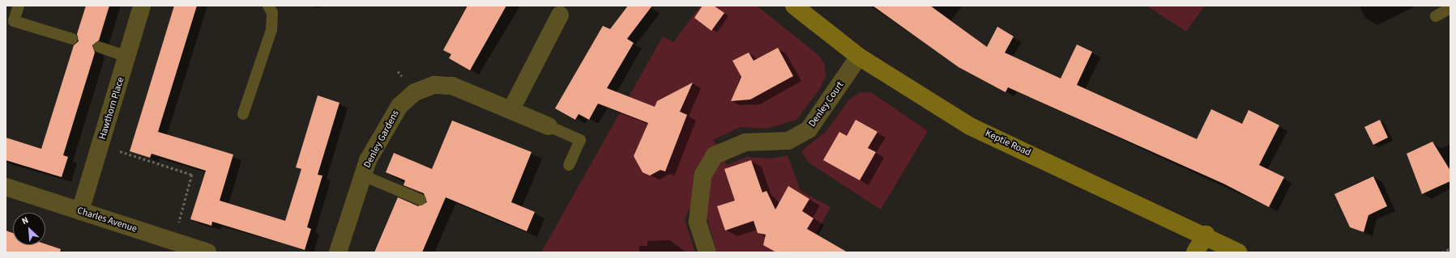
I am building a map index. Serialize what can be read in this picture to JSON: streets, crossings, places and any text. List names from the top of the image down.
{
  "streets": {
    "main road": ["Keptie Road"],
    "street": [
      "Denley Court",
      "Hawthorn Place",
      "Denley Gardens",
      "Charles Avenue"
    ]
  },
  "crossings": [
    ["Denley Court", "Keptie Road"],
    ["Hawthorn Place", "Charles Avenue"]
  ],
  "north": "top left"
}
